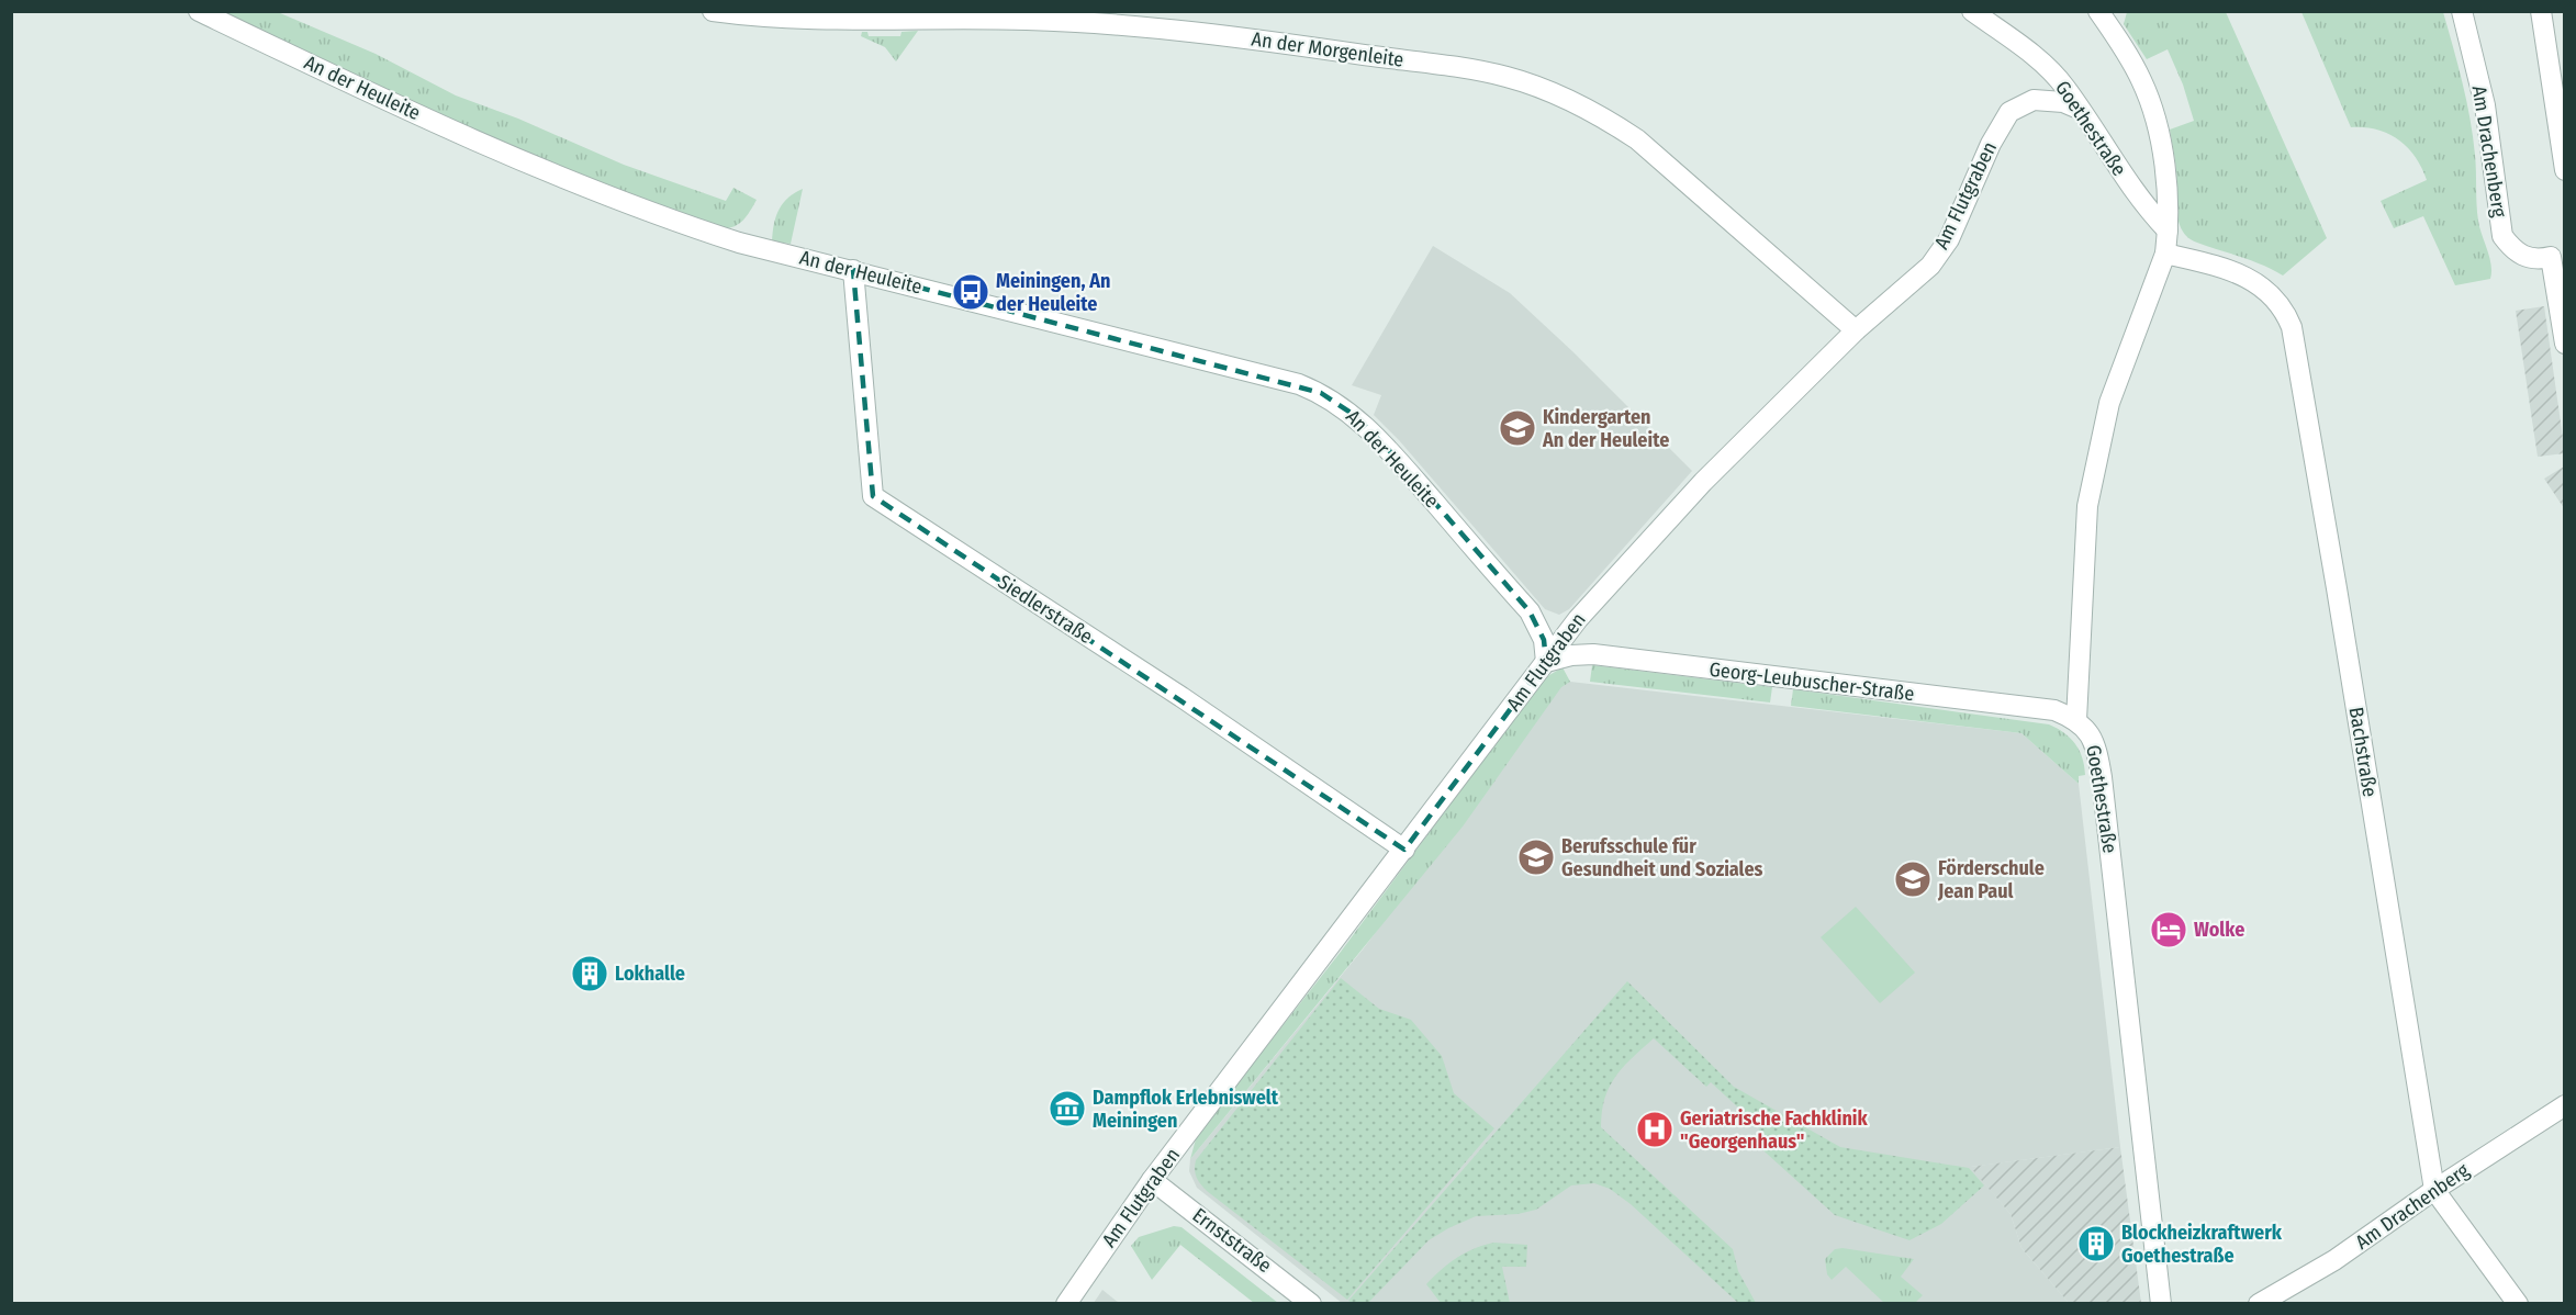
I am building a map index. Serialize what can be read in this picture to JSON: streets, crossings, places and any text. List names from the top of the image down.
{
  "streets": {
    "street": [
      "An der Morgenleite",
      "An der Heuleite",
      "Goethestraße",
      "Am Drachenberg",
      "Am Flutgraben",
      "Siedlerstraße",
      "Georg-Leubuscher-Straße",
      "Bachstraße",
      "Ernststraße"
    ]
  },
  "crossings": [
    ["An der Morgenleite", "Am Flutgraben"],
    ["An der Heuleite", "Am Flutgraben"],
    ["An der Heuleite", "Siedlerstraße"],
    ["An der Heuleite", "Georg-Leubuscher-Straße"],
    ["Goethestraße", "Am Flutgraben"],
    ["Goethestraße", "Georg-Leubuscher-Straße"],
    ["Goethestraße", "Bachstraße"],
    ["Am Drachenberg", "Bachstraße"],
    ["Am Flutgraben", "Siedlerstraße"],
    ["Am Flutgraben", "Georg-Leubuscher-Straße"],
    ["Am Flutgraben", "Ernststraße"]
  ],
  "places": {
    "bus stop": ["Meiningen, An der Heuleite"],
    "school or university": ["Kindergarten An der Heuleite", "Berufsschule für Gesundheit und Soziales", "Förderschule Jean Paul"],
    "hotel": ["Wolke"],
    "building": ["Lokhalle", "Blockheizkraftwerk Goethestraße"],
    "museum": ["Dampflok Erlebniswelt Meiningen"],
    "hospital": ["Geriatrische Fachklinik \"Georgenhaus\""]
  }
}
